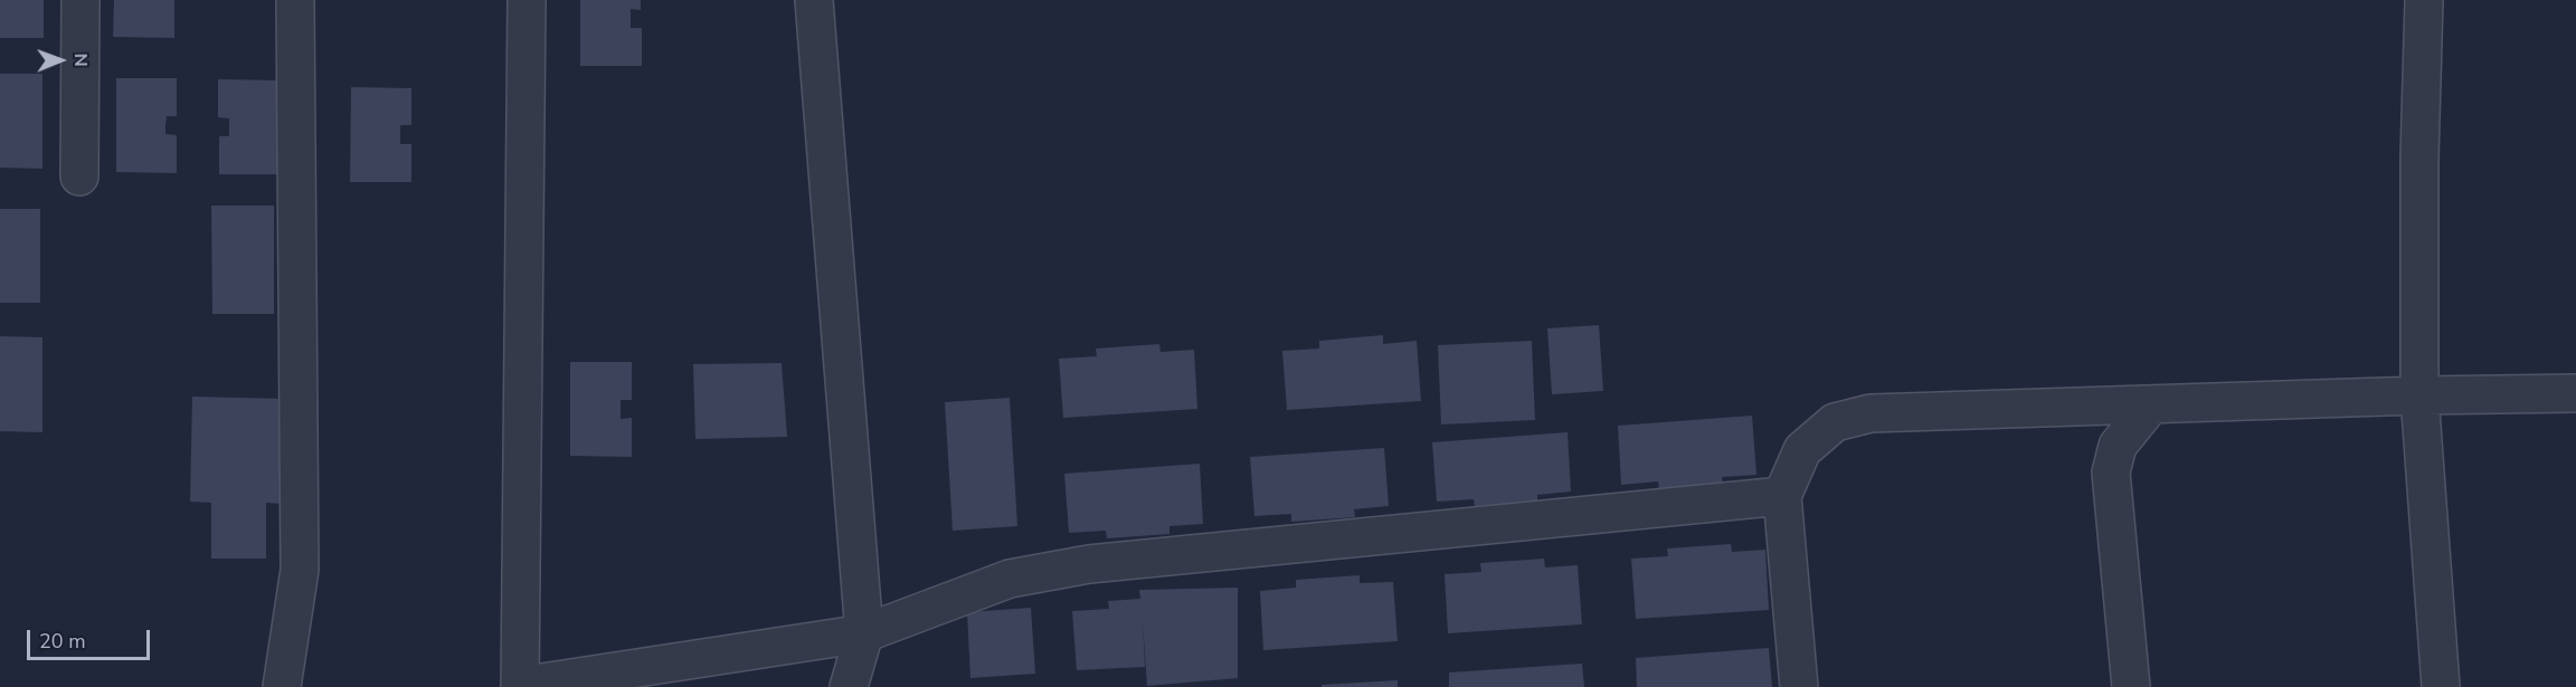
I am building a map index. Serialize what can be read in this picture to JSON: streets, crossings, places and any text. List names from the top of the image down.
{
  "scale_bar": "20 m",
  "north": "right"
}
